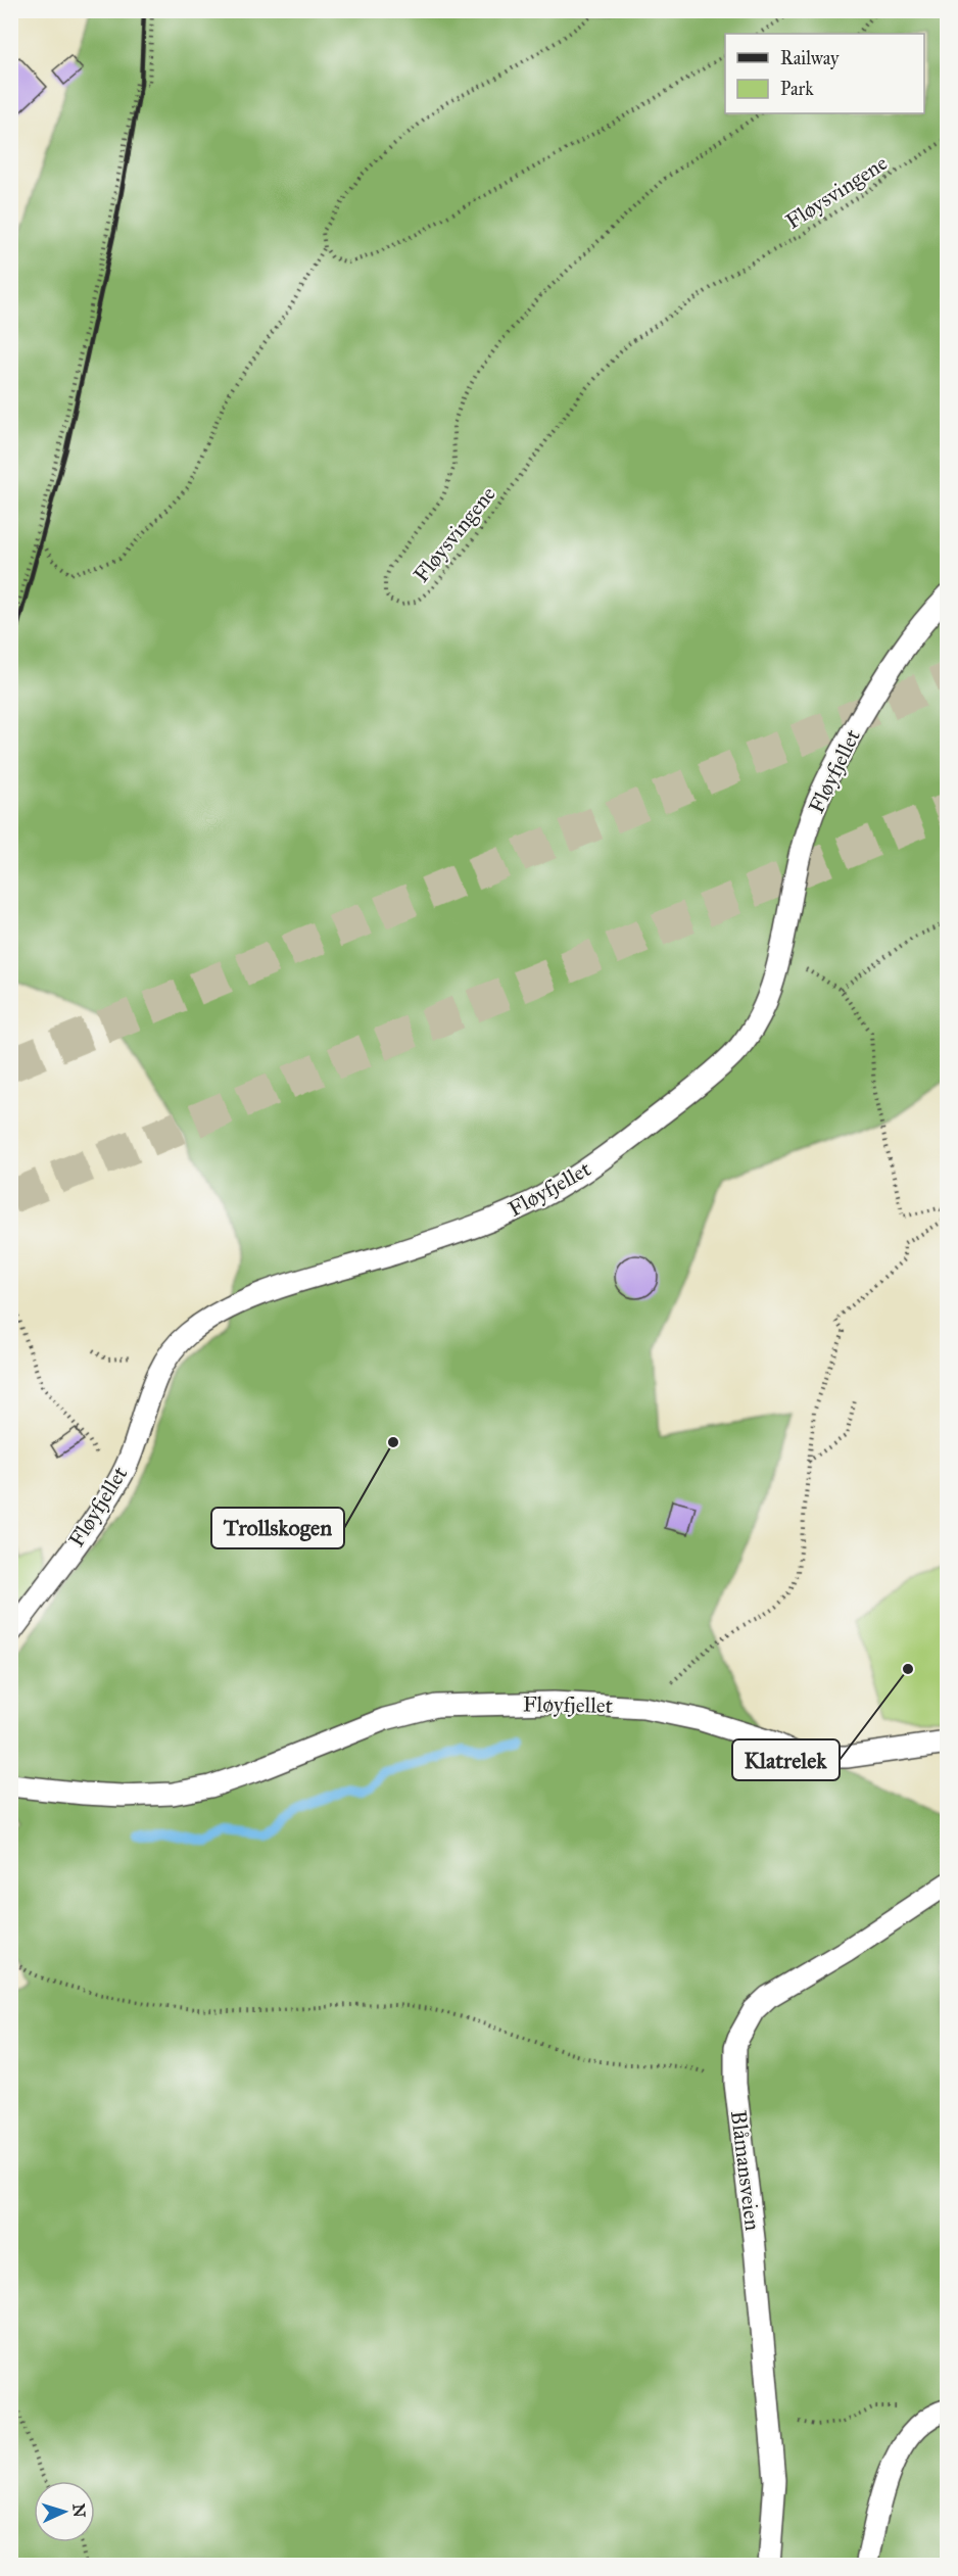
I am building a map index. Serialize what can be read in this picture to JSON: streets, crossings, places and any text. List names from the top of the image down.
{
  "streets": {
    "lane": ["Fløyfjellet", "Blåmansveien"],
    "path": ["Fløysvingene"]
  },
  "places": ["Trollskogen", "Klatrelek"],
  "legend": ["Railway", "Park"],
  "north": "right"
}
